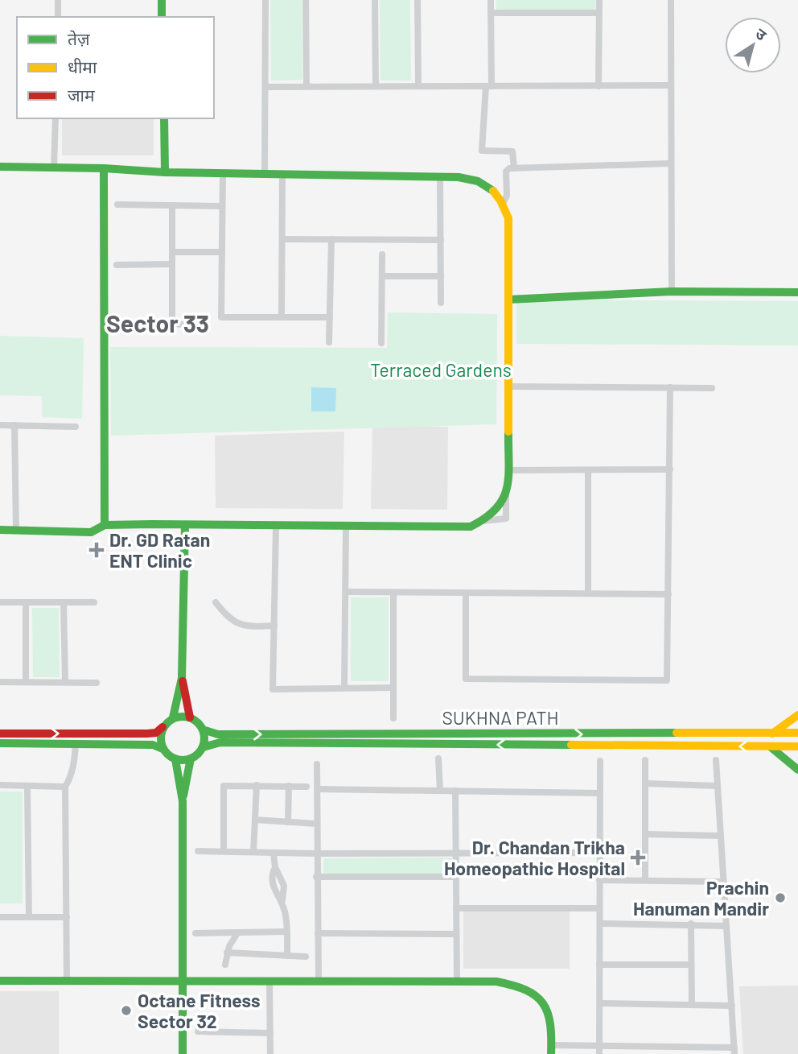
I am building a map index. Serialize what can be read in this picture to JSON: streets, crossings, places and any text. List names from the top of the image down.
{
  "streets": {
    "street": ["SUKHNA PATH"]
  },
  "districts": ["Sector 33"],
  "parks": ["Terraced Gardens"],
  "places": {
    "health": ["Dr. GD Ratan ENT Clinic", "Dr. Chandan Trikha Homeopathic Hospital"],
    "other": ["Prachin Hanuman Mandir", "Octane Fitness Sector 32"]
  },
  "legend": ["तेज़", "धीमा", "जाम"],
  "north": "top right"
}
